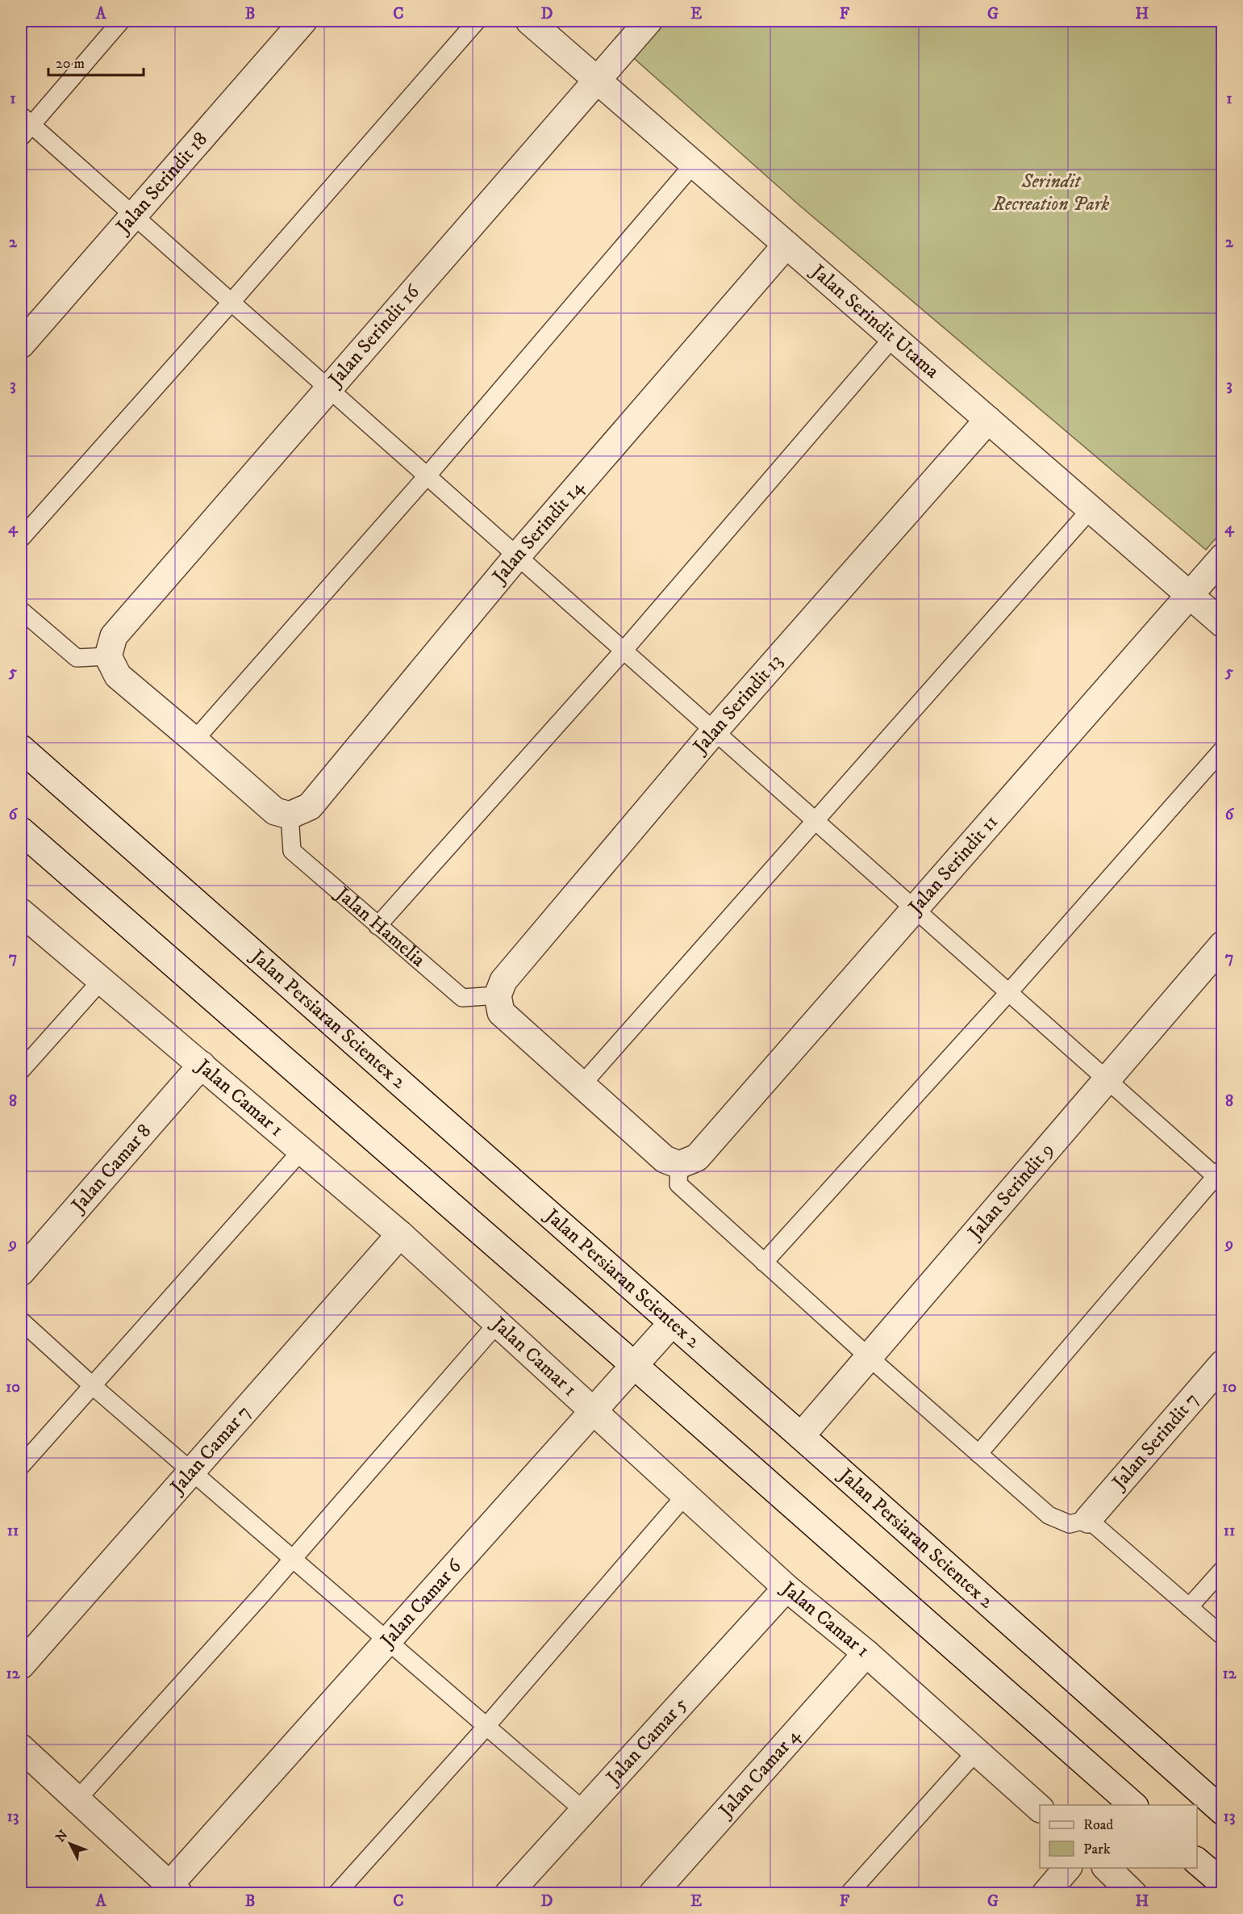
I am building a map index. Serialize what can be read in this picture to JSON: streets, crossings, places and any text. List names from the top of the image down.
{
  "streets": {
    "street": [
      "Jalan Serindit 18",
      "Jalan Serindit Utama",
      "Jalan Serindit 16",
      "Jalan Serindit 14",
      "Jalan Serindit 13",
      "Jalan Serindit 11",
      "Jalan Persiaran Scientex 2",
      "Jalan Camar 1",
      "Jalan Camar 8",
      "Jalan Serindit 9",
      "Jalan Serindit 7",
      "Jalan Camar 7",
      "Jalan Camar 6",
      "Jalan Camar 5",
      "Jalan Camar 4"
    ],
    "lane": ["Jalan Hamelia"]
  },
  "crossings": [
    ["Jalan Serindit Utama", "Jalan Serindit 16"],
    ["Jalan Serindit Utama", "Jalan Serindit 14"],
    ["Jalan Serindit Utama", "Jalan Serindit 13"],
    ["Jalan Serindit Utama", "Jalan Serindit 11"],
    ["Jalan Serindit 14", "Jalan Hamelia"],
    ["Jalan Serindit 13", "Jalan Hamelia"],
    ["Jalan Persiaran Scientex 2", "Jalan Serindit 9"],
    ["Jalan Persiaran Scientex 2", "Jalan Camar 6"],
    ["Jalan Camar 1", "Jalan Camar 8"],
    ["Jalan Camar 1", "Jalan Camar 7"],
    ["Jalan Camar 1", "Jalan Camar 6"],
    ["Jalan Camar 1", "Jalan Camar 5"],
    ["Jalan Camar 1", "Jalan Camar 4"]
  ],
  "parks": ["Serindit Recreation Park"],
  "legend": ["Road", "Park"],
  "scale_bar": "20 m",
  "north": "top left",
  "grid": {
    "columns": [
      "A",
      "B",
      "C",
      "D",
      "E",
      "F",
      "G",
      "H"
    ],
    "rows": [
      "1",
      "2",
      "3",
      "4",
      "5",
      "6",
      "7",
      "8",
      "9",
      "10",
      "11",
      "12",
      "13"
    ]
  }
}
